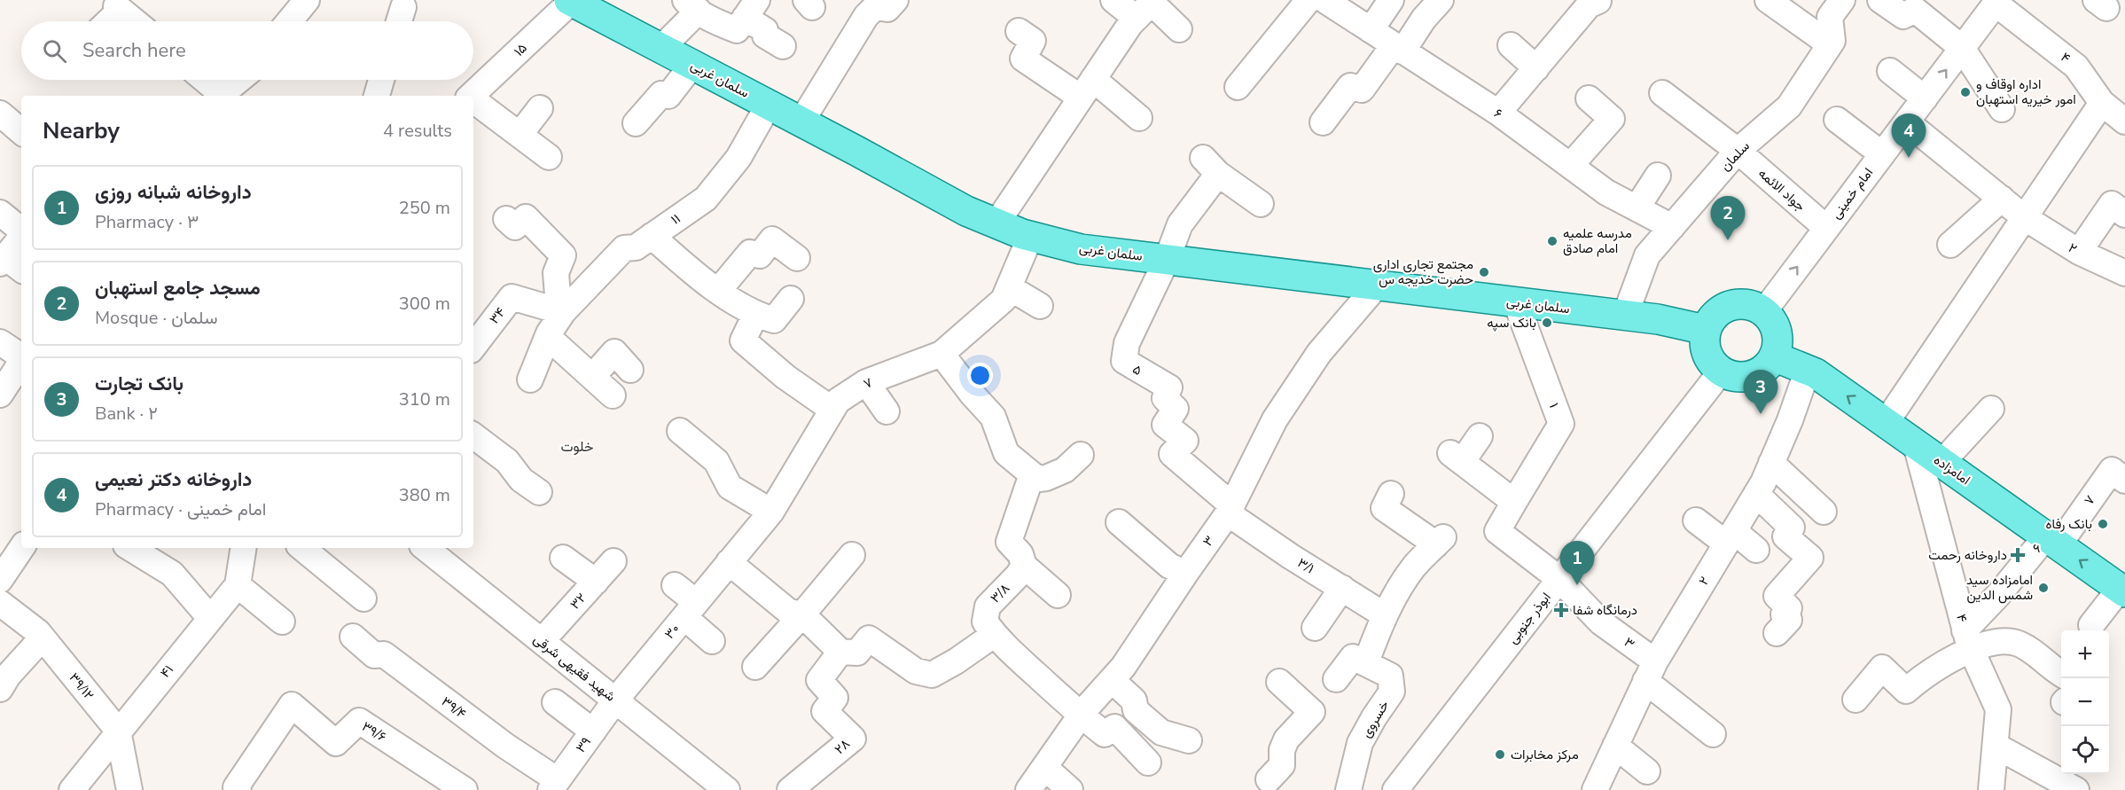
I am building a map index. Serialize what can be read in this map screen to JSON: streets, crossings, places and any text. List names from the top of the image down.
{
  "streets": {
    "main road": ["سلمان غربی", "امامزاده"],
    "street": [
      "۱۵",
      "۴",
      "۶",
      "سلمان",
      "جواد الائمه",
      "امام خمینی",
      "۱۱",
      "۲",
      "۳۴",
      "۵",
      "۷",
      "۱",
      "۳",
      "۳/۱",
      "۳/۸",
      "۳۲",
      "ابوذر جنوبی",
      "۳۰",
      "شهید فقیهی شرقی",
      "۴۱",
      "۳۹/۱۲",
      "۳۹/۴",
      "خسروی",
      "۳۹/۶",
      "۳۹",
      "۲۸"
    ]
  },
  "crossings": [
    ["۱۵", "سلمان غربی"],
    ["۴", "۶"],
    ["۴", "امام خمینی"],
    ["۴", "امامزاده"],
    ["سلمان غربی", "سلمان"],
    ["سلمان غربی", "امام خمینی"],
    ["سلمان غربی", "۱۱"],
    ["سلمان غربی", "۵"],
    ["سلمان غربی", "۷"],
    ["سلمان غربی", "۱"],
    ["سلمان غربی", "امامزاده"],
    ["سلمان غربی", "۳"],
    ["سلمان غربی", "ابوذر جنوبی"],
    ["۶", "سلمان"],
    ["۶", "۷"],
    ["۶", "امامزاده"],
    ["سلمان", "جواد الائمه"],
    ["جواد الائمه", "امام خمینی"],
    ["امام خمینی", "۲"],
    ["امام خمینی", "امامزاده"],
    ["امام خمینی", "ابوذر جنوبی"],
    ["۱۱", "۳۴"],
    ["۲", "امامزاده"],
    ["۲", "۳"],
    ["۵", "۳/۱"],
    ["۷", "امامزاده"],
    ["۷", "۳۰"],
    ["امامزاده", "ابوذر جنوبی"],
    ["۳", "۳/۱"],
    ["۳", "۳/۸"],
    ["۳", "ابوذر جنوبی"],
    ["۳۲", "شهید فقیهی شرقی"],
    ["۳۰", "شهید فقیهی شرقی"],
    ["۳۰", "۳۹"],
    ["شهید فقیهی شرقی", "۳۹"],
    ["۴۱", "۳۹/۱۲"],
    ["۳۹/۴", "۳۹"]
  ],
  "one_way": ["امامزاده"],
  "districts": ["خلوت"],
  "places": {
    "other": [
      "اداره اوقاف و امور خیریه استهبان",
      "مدرسه علمیه امام صادق",
      "مجتمع تجاری اداری حضرت خدیجه س",
      "بانک سپه",
      "بانک رفاه",
      "امامزاده سید شمس الدین",
      "مرکز مخابرات"
    ],
    "health": ["داروخانه رحمت", "درمانگاه شفا"]
  },
  "page": {
    "search": "Search here",
    "heading": ["Nearby", "4 results"],
    "pins": [
      "4",
      "2",
      "3",
      "1"
    ],
    "list": [
      {
        "mark": "1",
        "name": "داروخانه شبانه روزی",
        "note": "Pharmacy · ۳",
        "value": "250 m"
      },
      {
        "mark": "2",
        "name": "مسجد جامع استهبان",
        "note": "Mosque · سلمان",
        "value": "300 m"
      },
      {
        "mark": "3",
        "name": "بانک تجارت",
        "note": "Bank · ۲",
        "value": "310 m"
      },
      {
        "mark": "4",
        "name": "داروخانه دکتر نعیمی",
        "note": "Pharmacy · امام خمینی",
        "value": "380 m"
      }
    ],
    "map_buttons": ["+", "−"]
  }
}
